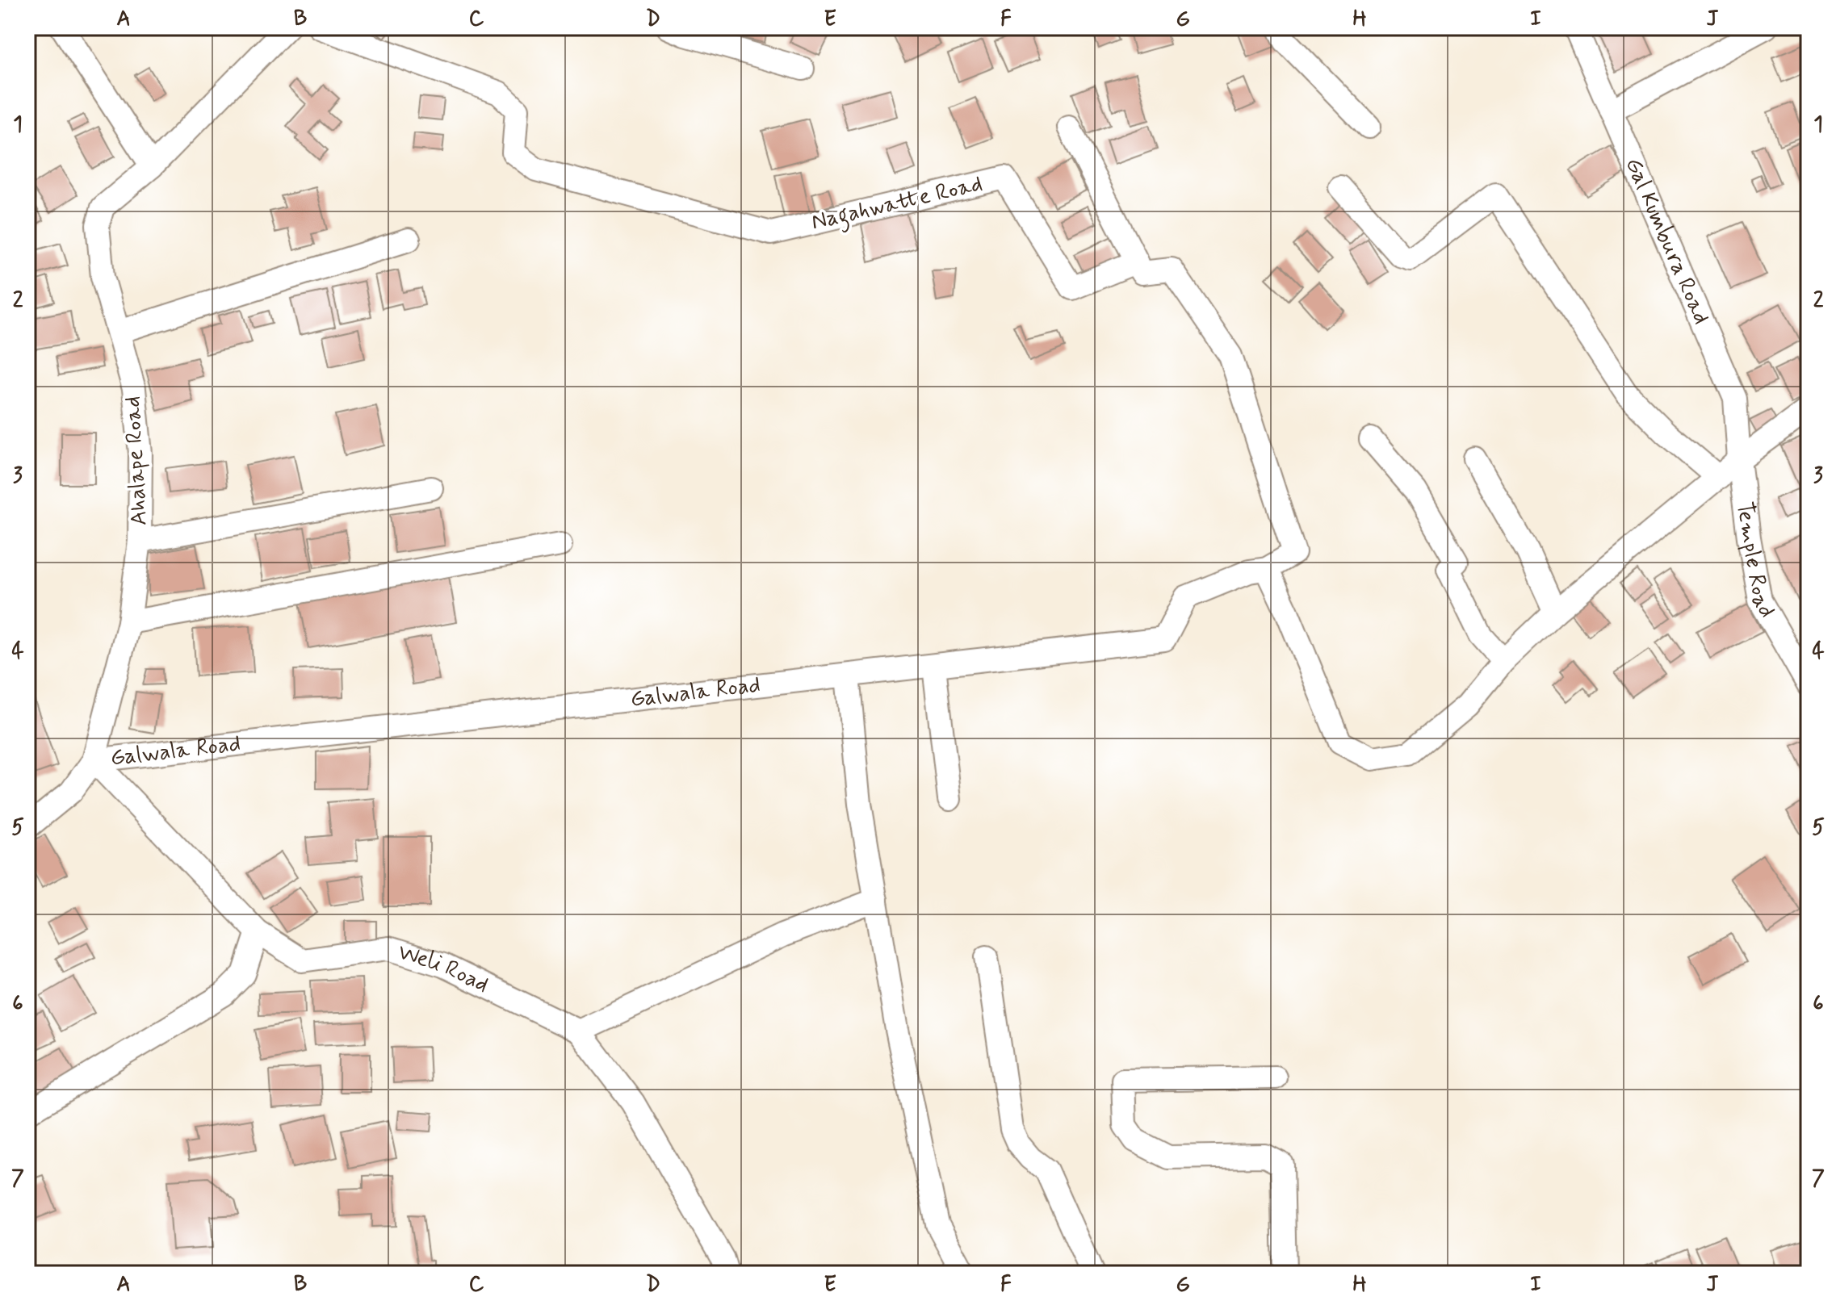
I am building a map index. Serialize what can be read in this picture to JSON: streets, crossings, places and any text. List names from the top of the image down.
{
  "streets": {
    "street": [
      "Nagahwatte Road",
      "Gal Kumbura Road",
      "Ahalape Road",
      "Temple Road",
      "Galwala Road",
      "Weli Road"
    ]
  },
  "crossings": [
    ["Gal Kumbura Road", "Temple Road"],
    ["Ahalape Road", "Galwala Road"],
    ["Ahalape Road", "Weli Road"],
    ["Galwala Road", "Weli Road"]
  ],
  "grid": {
    "columns": [
      "A",
      "B",
      "C",
      "D",
      "E",
      "F",
      "G",
      "H",
      "I",
      "J"
    ],
    "rows": [
      "1",
      "2",
      "3",
      "4",
      "5",
      "6",
      "7"
    ]
  }
}
